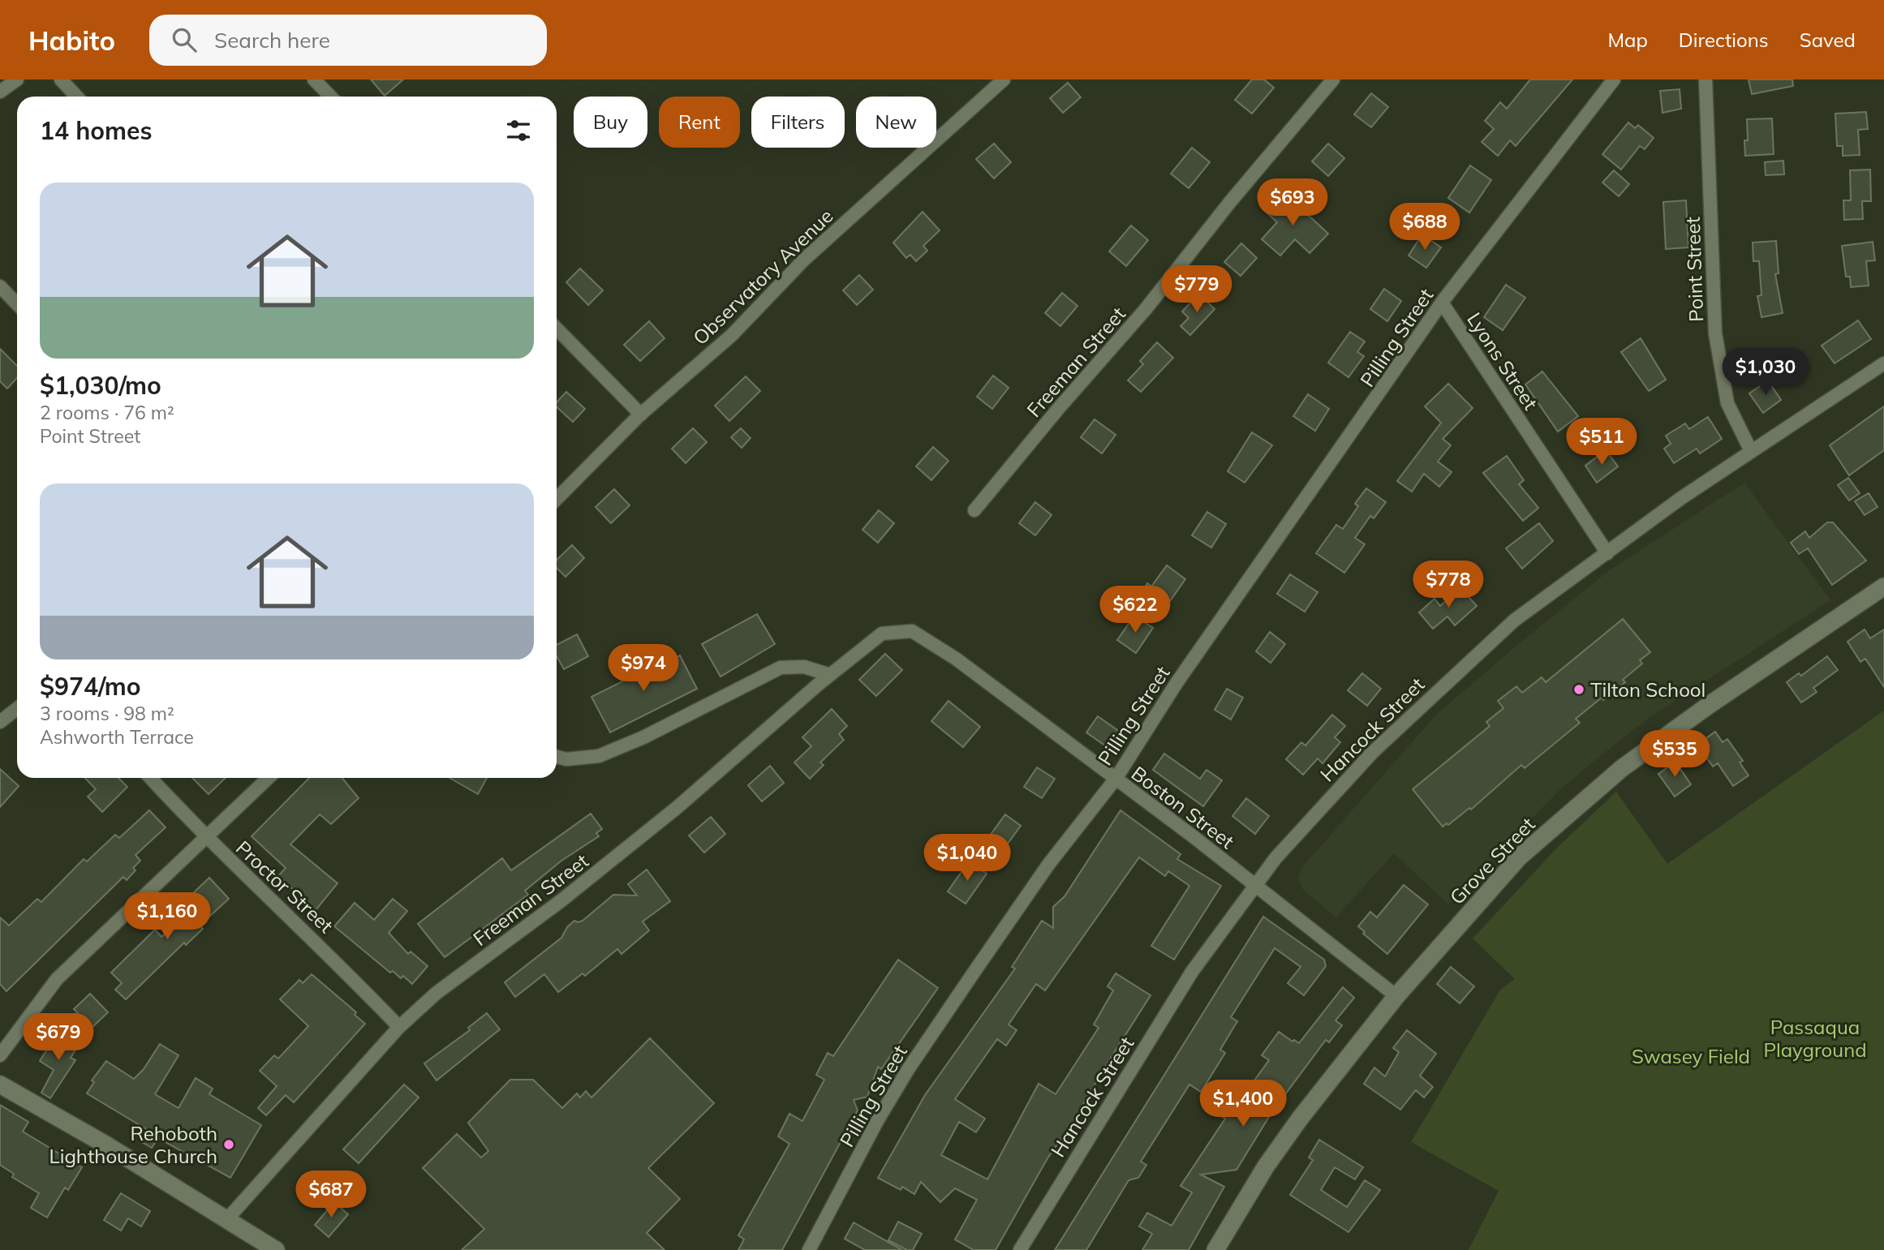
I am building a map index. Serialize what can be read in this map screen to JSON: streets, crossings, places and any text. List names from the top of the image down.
{
  "streets": {
    "street": [
      "Point Street",
      "Observatory Avenue",
      "Pilling Street",
      "Lyons Street",
      "Freeman Street",
      "Hancock Street",
      "Boston Street",
      "Grove Street",
      "Proctor Street"
    ]
  },
  "crossings": [
    ["Point Street", "Hancock Street"],
    ["Pilling Street", "Lyons Street"],
    ["Pilling Street", "Boston Street"],
    ["Lyons Street", "Hancock Street"],
    ["Freeman Street", "Boston Street"],
    ["Freeman Street", "Proctor Street"],
    ["Hancock Street", "Boston Street"],
    ["Boston Street", "Grove Street"]
  ],
  "parks": ["Passaqua Playground", "Swasey Field"],
  "places": ["Tilton School", "Rehoboth Lighthouse Church"],
  "page": {
    "header": "Habito",
    "search": "Search here",
    "nav": ["Map", "Directions", "Saved"],
    "chip": [
      "Buy",
      "Rent",
      "Filters",
      "New"
    ],
    "heading": "14 homes",
    "list": [
      {
        "name": "$1,030/mo",
        "note": "2 rooms · 76 m² · Point Street"
      },
      {
        "name": "$974/mo",
        "note": "3 rooms · 98 m² · Ashworth Terrace"
      }
    ],
    "price": [
      "$693",
      "$688",
      "$779",
      "$1,030",
      "$511",
      "$778",
      "$622",
      "$974",
      "$535",
      "$1,040",
      "$1,160",
      "$679",
      "$1,400",
      "$687"
    ]
  }
}
